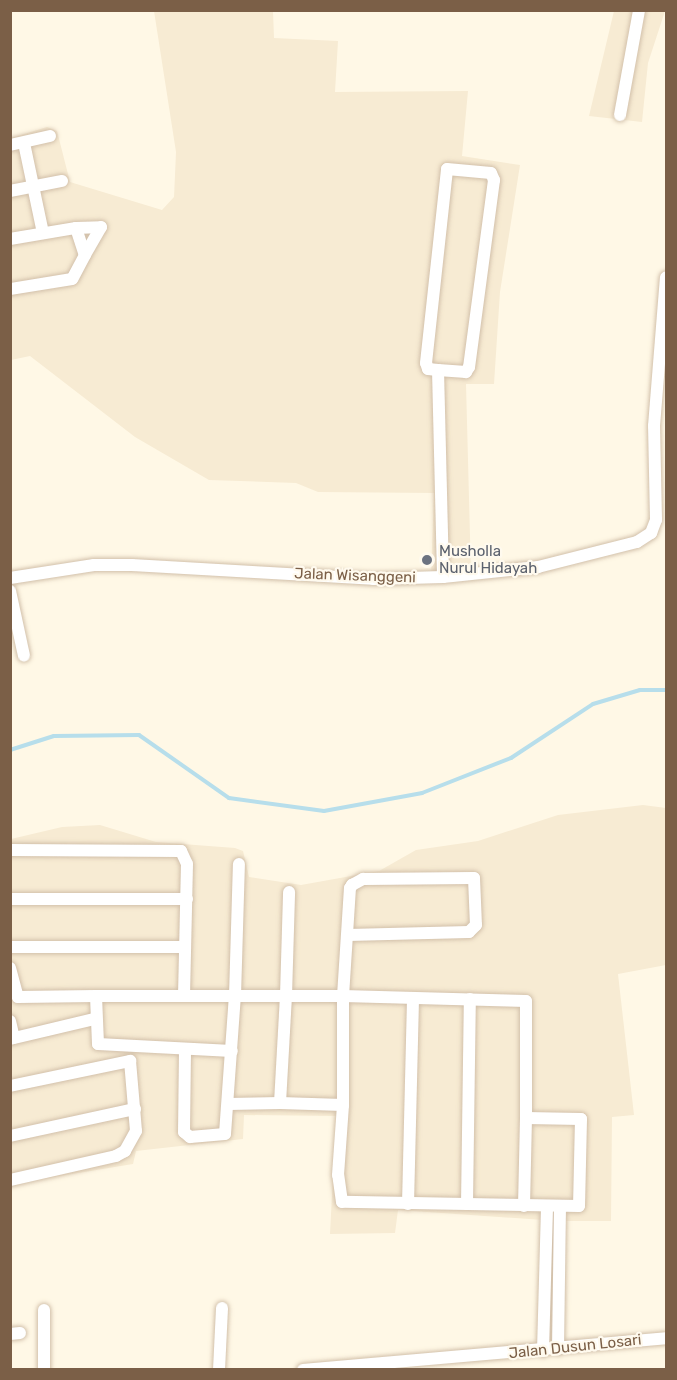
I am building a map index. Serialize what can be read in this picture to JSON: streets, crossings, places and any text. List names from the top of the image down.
{
  "streets": {
    "street": ["Jalan Wisanggeni", "Jalan Dusun Losari"]
  },
  "places": ["Musholla Nurul Hidayah"]
}
